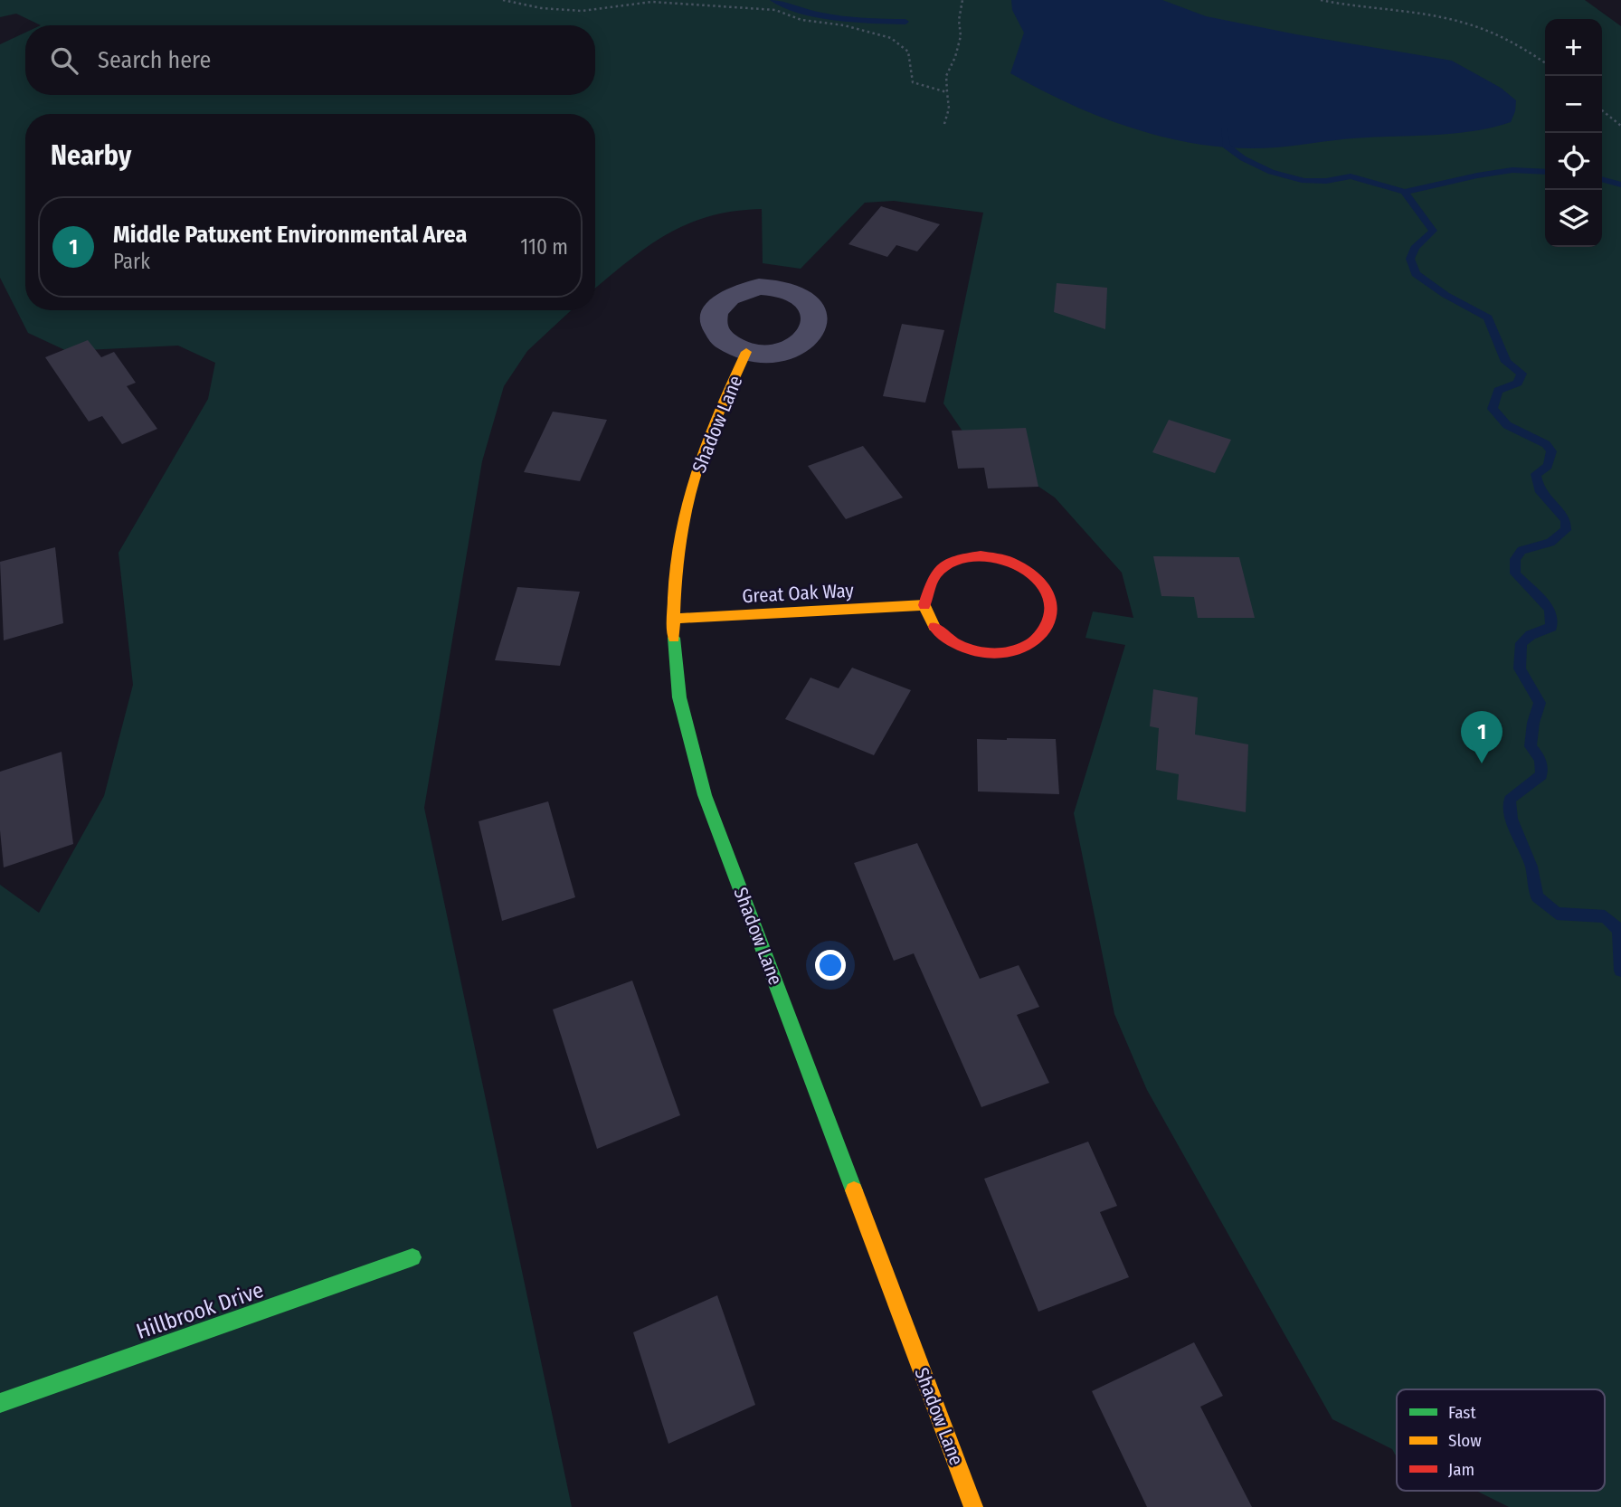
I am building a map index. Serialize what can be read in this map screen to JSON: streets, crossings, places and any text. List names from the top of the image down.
{
  "streets": {
    "street": ["Shadow Lane", "Great Oak Way", "Hillbrook Drive"]
  },
  "crossings": [
    ["Shadow Lane", "Great Oak Way"]
  ],
  "legend": ["Fast", "Slow", "Jam"],
  "page": {
    "map_buttons": ["+", "−"],
    "search": "Search here",
    "heading": "Nearby",
    "list": [
      {
        "mark": "1",
        "name": "Middle Patuxent Environmental Area",
        "note": "Park",
        "value": "110 m"
      }
    ],
    "pins": "1"
  }
}
